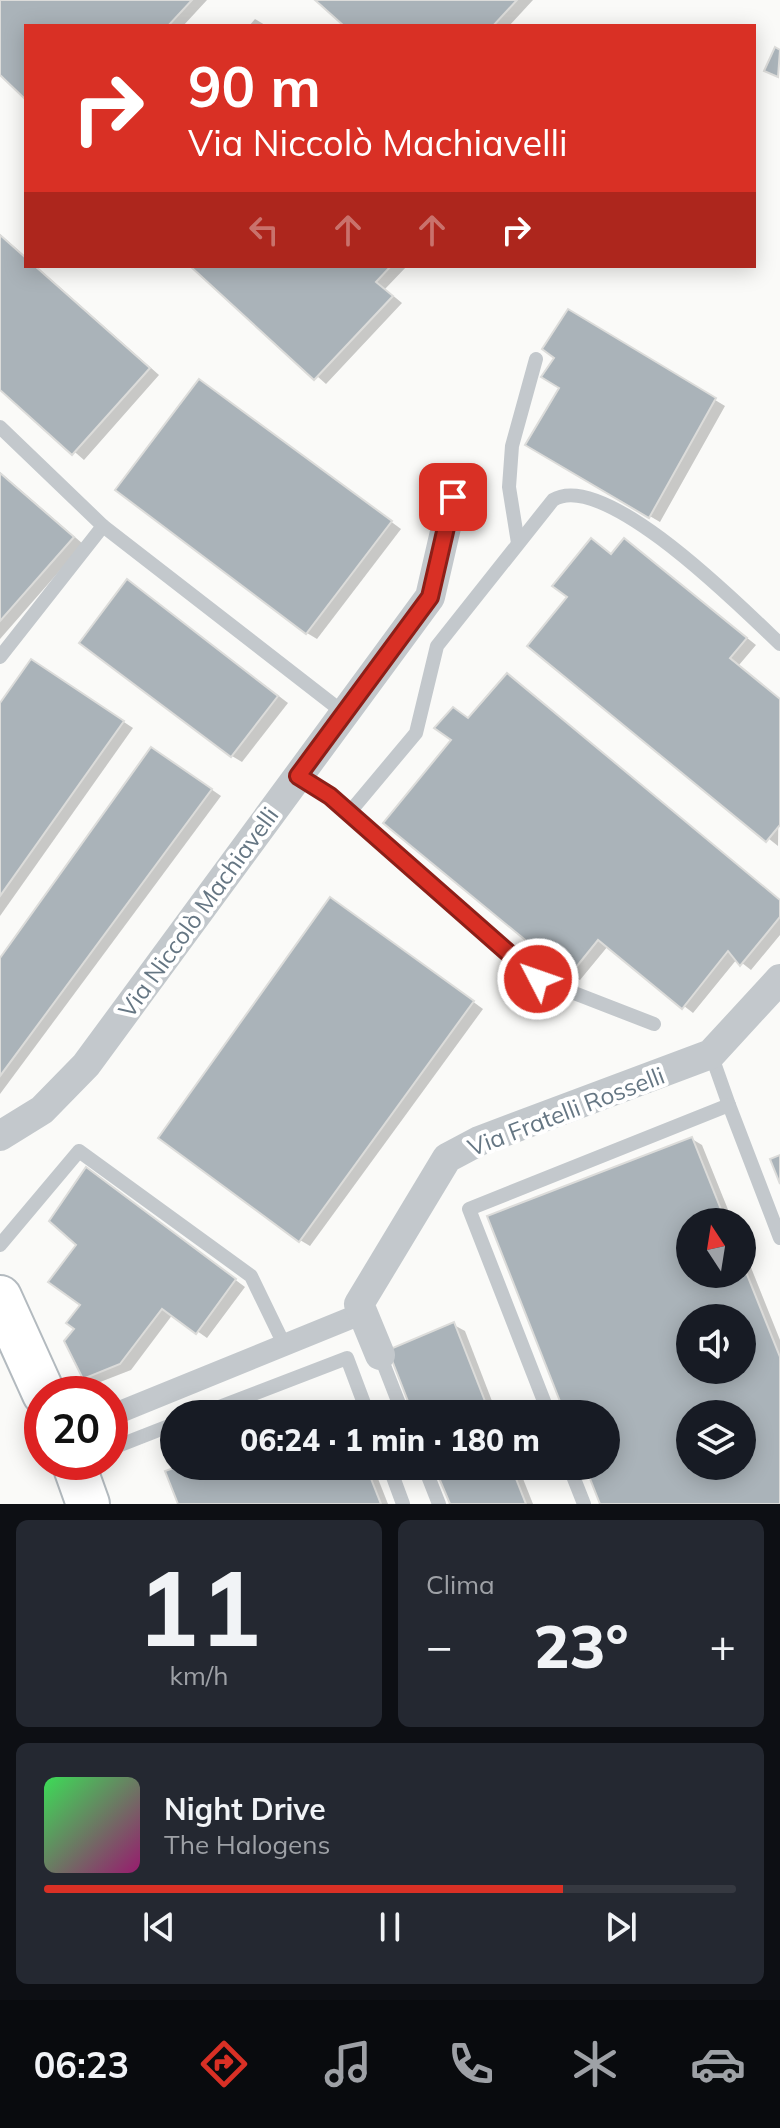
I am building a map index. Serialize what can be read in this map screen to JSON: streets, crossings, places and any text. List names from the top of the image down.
{
  "streets": {
    "street": ["Via Niccolò Machiavelli", "Via Fratelli Rosselli"]
  },
  "north": "top",
  "page": {
    "turn": ["90 m", "Via Niccolò Machiavelli"],
    "limit": "20",
    "trip": "06:24 · 1 min · 180 m",
    "tile": [
      ["11", "km/h"],
      "Clima"
    ],
    "heat": ["−", "23°", "+"],
    "song": ["Night Drive", "The Halogens"],
    "tabs": "06:23"
  }
}
